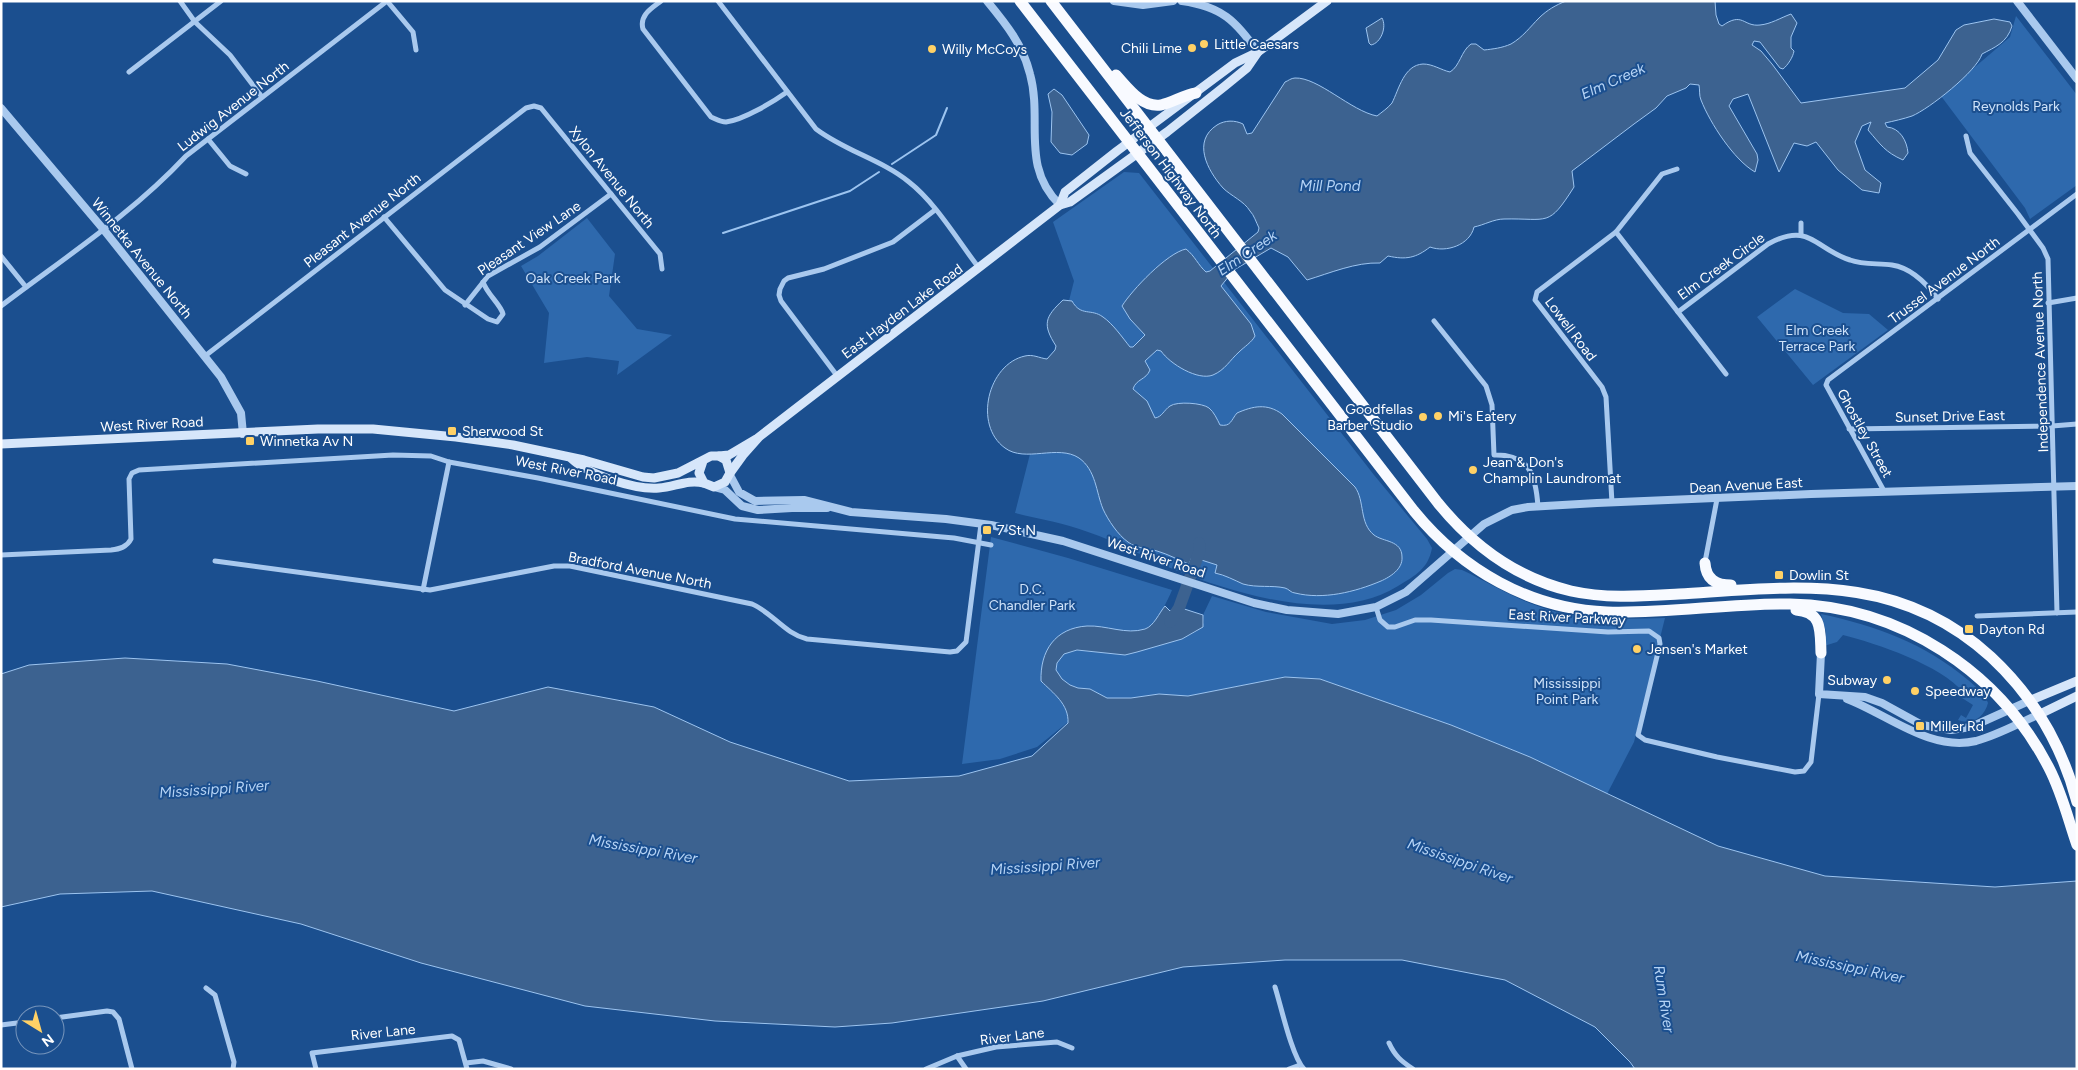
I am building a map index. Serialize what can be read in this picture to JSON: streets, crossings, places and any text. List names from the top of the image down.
{
  "streets": {
    "highway": ["Jefferson Highway North"],
    "main road": ["East Hayden Lake Road", "West River Road"],
    "street": [
      "Ludwig Avenue North",
      "Xylon Avenue North",
      "Pleasant Avenue North",
      "Pleasant View Lane",
      "Winnetka Avenue North",
      "Elm Creek Circle",
      "Trussel Avenue North",
      "Lowell Road",
      "Independence Avenue North",
      "Sunset Drive East",
      "Ghostley Street",
      "Dean Avenue East",
      "Bradford Avenue North",
      "East River Parkway",
      "River Lane"
    ]
  },
  "crossings": [
    ["Ludwig Avenue North", "Winnetka Avenue North"],
    ["Jefferson Highway North", "East Hayden Lake Road"],
    ["Jefferson Highway North", "West River Road"],
    ["Jefferson Highway North", "Dean Avenue East"],
    ["Xylon Avenue North", "Pleasant Avenue North"],
    ["Xylon Avenue North", "Pleasant View Lane"],
    ["Pleasant Avenue North", "Winnetka Avenue North"],
    ["Winnetka Avenue North", "West River Road"],
    ["Trussel Avenue North", "Independence Avenue North"],
    ["Trussel Avenue North", "Ghostley Street"],
    ["East Hayden Lake Road", "West River Road"],
    ["Lowell Road", "Dean Avenue East"],
    ["Independence Avenue North", "Sunset Drive East"],
    ["Independence Avenue North", "Dean Avenue East"],
    ["Sunset Drive East", "Ghostley Street"],
    ["West River Road", "Dean Avenue East"],
    ["West River Road", "Bradford Avenue North"],
    ["West River Road", "East River Parkway"],
    ["Ghostley Street", "Dean Avenue East"]
  ],
  "water": [
    "Elm Creek",
    "Mill Pond",
    "Mississippi River",
    "Rum River"
  ],
  "parks": [
    "Reynolds Park",
    "Oak Creek Park",
    "Elm Creek Terrace Park",
    "D.C. Chandler Park",
    "Mississippi Point Park"
  ],
  "places": {
    "other": [
      "Little Caesars",
      "Chili Lime",
      "Willy McCoys",
      "Mi's Eatery",
      "Goodfellas Barber Studio",
      "Jean & Don's Champlin Laundromat",
      "Jensen's Market",
      "Subway",
      "Speedway"
    ],
    "transit": [
      "Sherwood St",
      "Winnetka Av N",
      "7 St N",
      "Dowlin St",
      "Dayton Rd",
      "Miller Rd"
    ]
  },
  "north": "bottom right"
}
